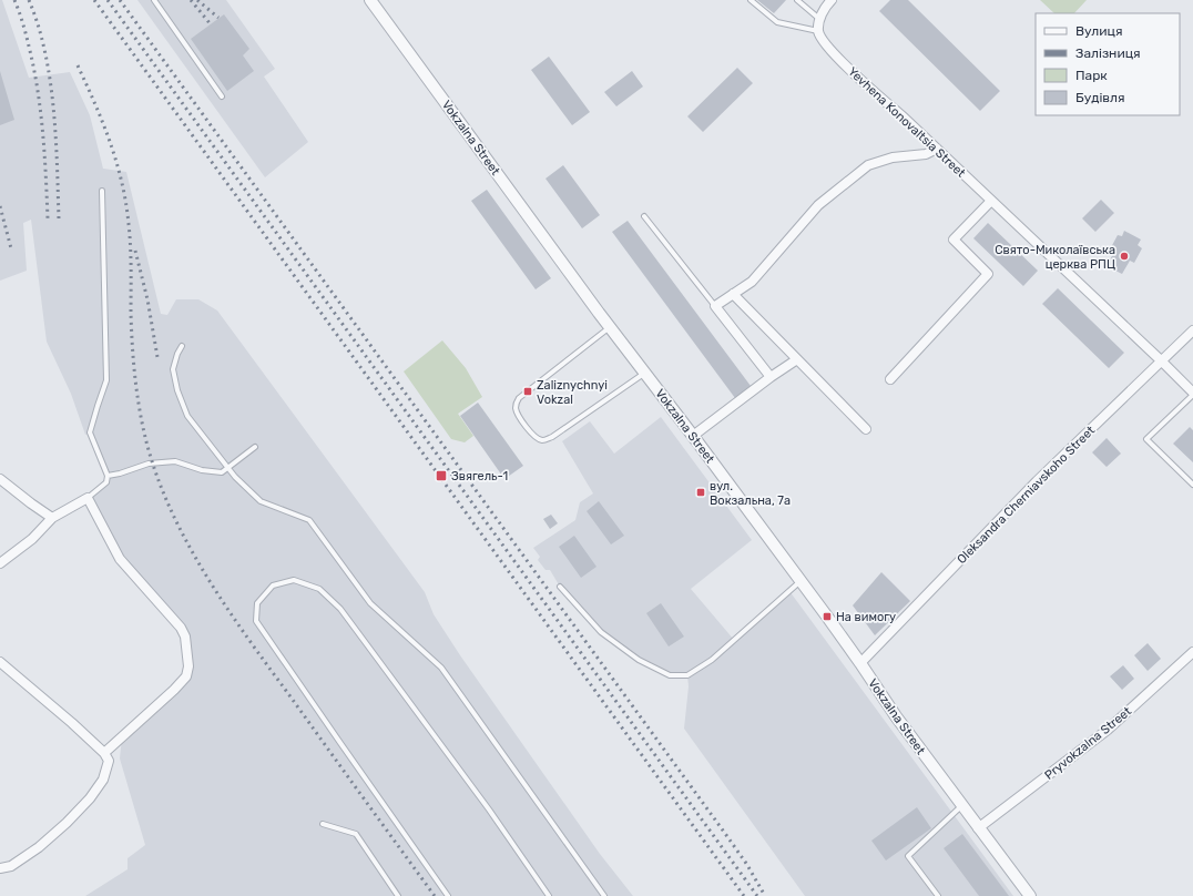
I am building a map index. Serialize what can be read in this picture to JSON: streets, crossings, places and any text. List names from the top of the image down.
{
  "streets": {
    "street": [
      "Yevhena Konovaltsia Street",
      "Vokzalna Street",
      "Oleksandra Cherniavskoho Street",
      "Pryvokzalna Street"
    ]
  },
  "crossings": [
    ["Yevhena Konovaltsia Street", "Oleksandra Cherniavskoho Street"],
    ["Vokzalna Street", "Oleksandra Cherniavskoho Street"],
    ["Vokzalna Street", "Pryvokzalna Street"]
  ],
  "places": {
    "other": ["Свято-Миколаївська церква РПЦ"],
    "transit": [
      "Zaliznychnyi Vokzal",
      "Звягель-1",
      "вул. Вокзальна, 7а",
      "На вимогу"
    ]
  },
  "legend": [
    "Вулиця",
    "Залізниця",
    "Парк",
    "Будівля"
  ]
}
